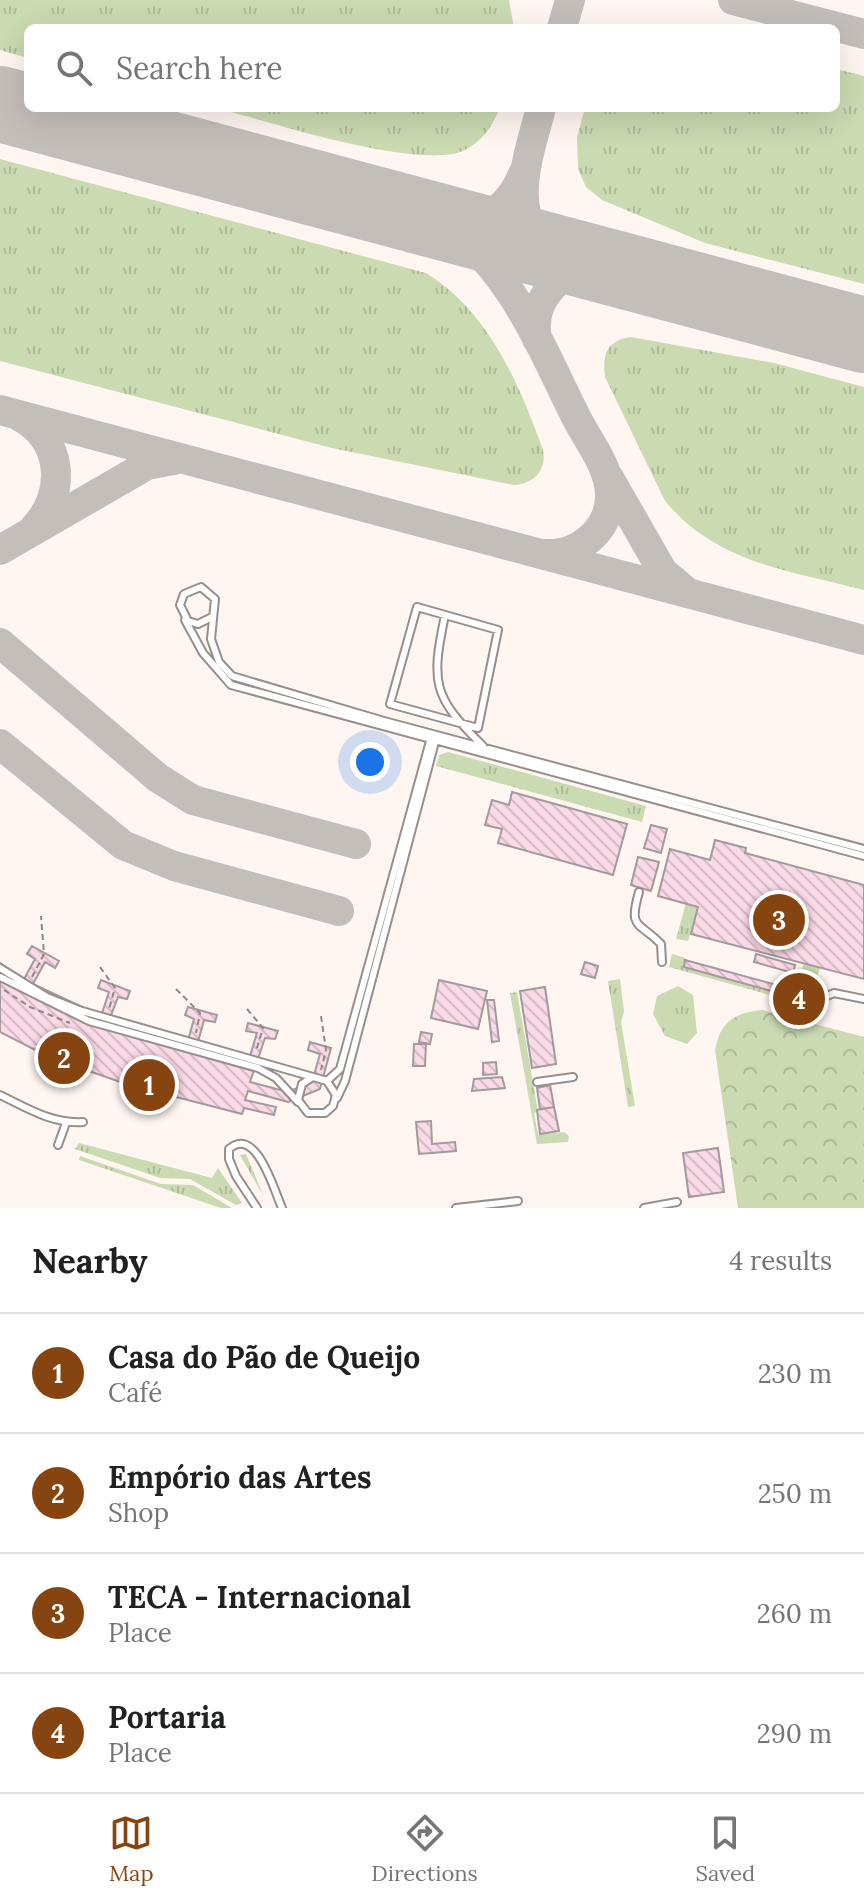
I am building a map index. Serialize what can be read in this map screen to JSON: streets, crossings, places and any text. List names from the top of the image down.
{
  "page": {
    "search": "Search here",
    "pins": [
      "3",
      "4",
      "2",
      "1"
    ],
    "heading": ["Nearby", "4 results"],
    "list": [
      {
        "mark": "1",
        "name": "Casa do Pão de Queijo",
        "note": "Café",
        "value": "230 m"
      },
      {
        "mark": "2",
        "name": "Empório das Artes",
        "note": "Shop",
        "value": "250 m"
      },
      {
        "mark": "3",
        "name": "TECA - Internacional",
        "note": "Place",
        "value": "260 m"
      },
      {
        "mark": "4",
        "name": "Portaria",
        "note": "Place",
        "value": "290 m"
      }
    ],
    "nav": ["Map", "Directions", "Saved"]
  }
}
